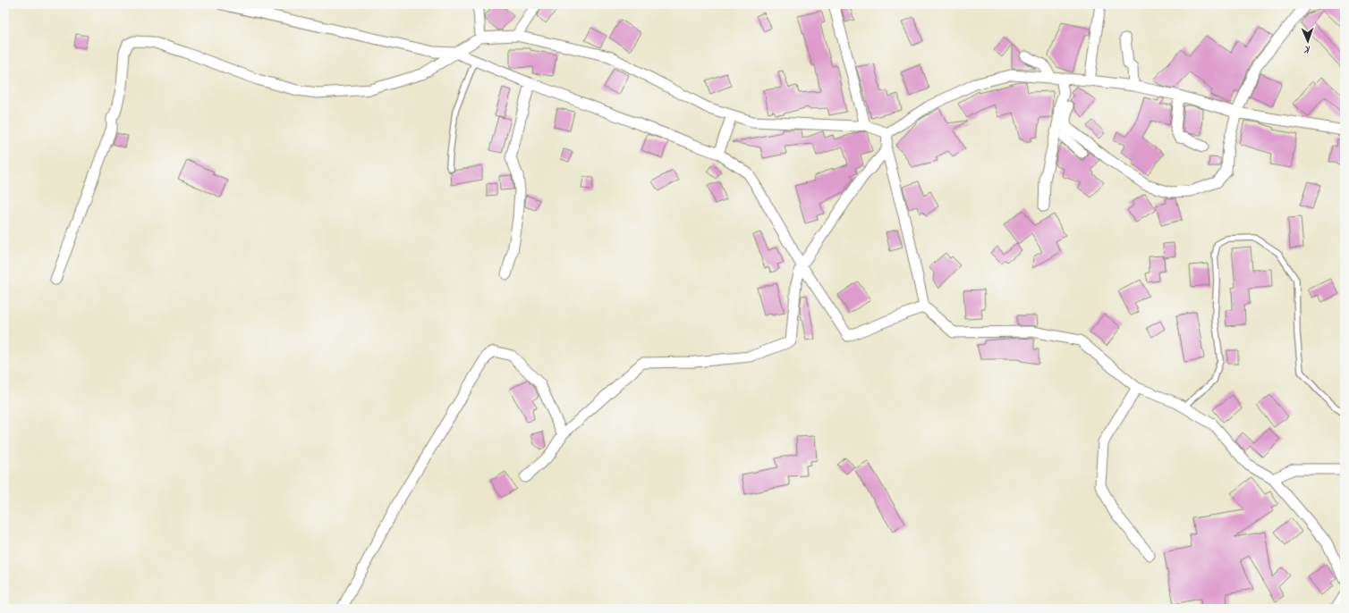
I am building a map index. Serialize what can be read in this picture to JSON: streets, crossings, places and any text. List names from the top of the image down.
{
  "north": "bottom"
}
